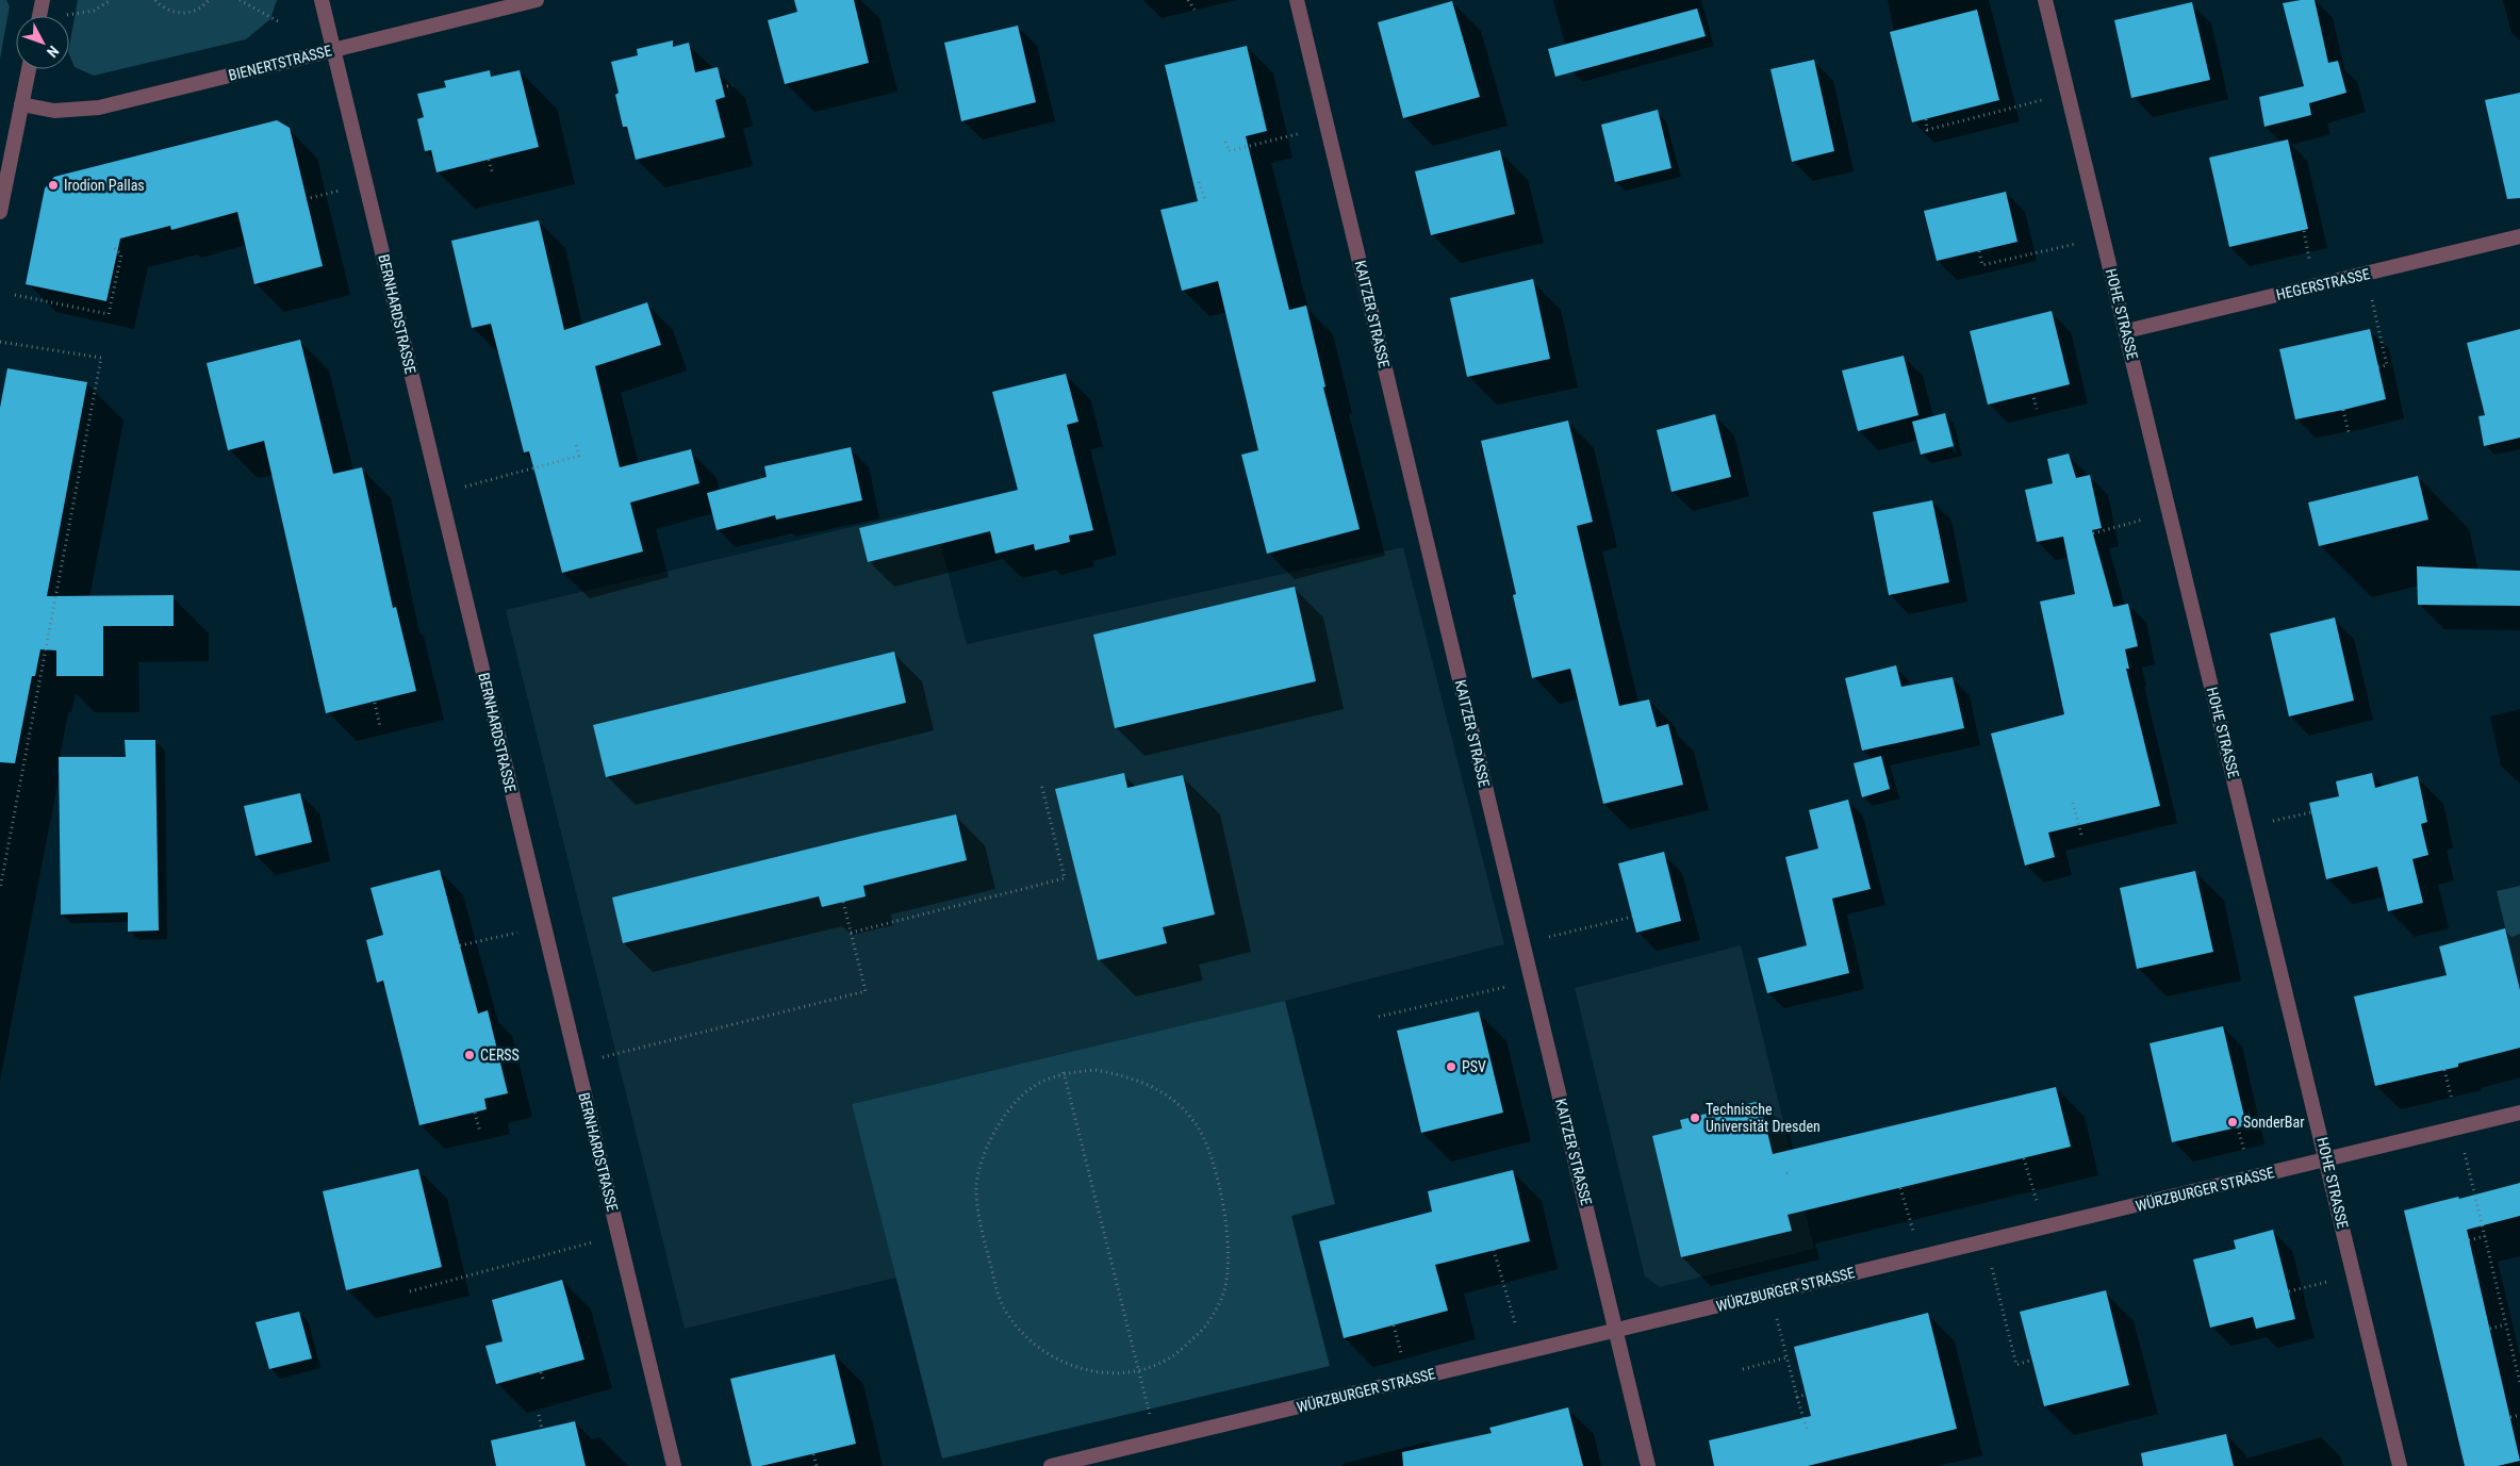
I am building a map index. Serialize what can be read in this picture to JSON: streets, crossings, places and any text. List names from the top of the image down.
{
  "streets": {
    "street": [
      "BIENERTSTRASSE",
      "HEGERSTRASSE",
      "BERNHARDSTRASSE",
      "KAITZER STRASSE",
      "HOHE STRASSE",
      "WÜRZBURGER STRASSE"
    ]
  },
  "crossings": [
    ["BIENERTSTRASSE", "BERNHARDSTRASSE"],
    ["HEGERSTRASSE", "HOHE STRASSE"],
    ["KAITZER STRASSE", "WÜRZBURGER STRASSE"],
    ["HOHE STRASSE", "WÜRZBURGER STRASSE"]
  ],
  "places": [
    "Irodion Pallas",
    "CERSS",
    "PSV",
    "Technische Universität Dresden",
    "SonderBar"
  ],
  "north": "bottom right"
}
